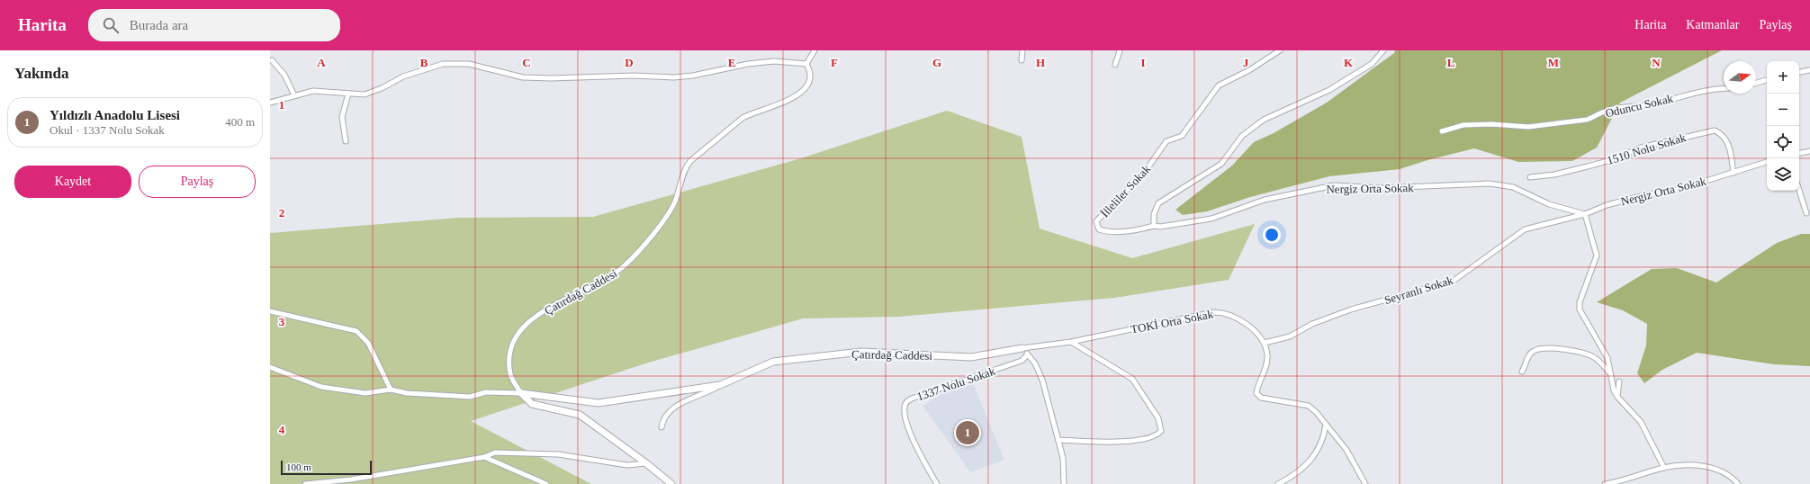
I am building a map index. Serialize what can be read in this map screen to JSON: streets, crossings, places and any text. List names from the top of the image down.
{
  "streets": {
    "street": [
      "Oduncu Sokak",
      "1510 Nolu Sokak",
      "Nergiz Orta Sokak",
      "İlleliler Sokak",
      "Seyranlı Sokak",
      "Çatırdağ Caddesi",
      "TOKİ Orta Sokak",
      "1337 Nolu Sokak"
    ]
  },
  "crossings": [
    ["1510 Nolu Sokak", "Nergiz Orta Sokak"],
    ["Nergiz Orta Sokak", "İlleliler Sokak"],
    ["Nergiz Orta Sokak", "Seyranlı Sokak"],
    ["Seyranlı Sokak", "TOKİ Orta Sokak"],
    ["Çatırdağ Caddesi", "TOKİ Orta Sokak"]
  ],
  "scale_bar": "100 m",
  "north": "right",
  "page": {
    "header": "Harita",
    "search": "Burada ara",
    "nav": ["Harita", "Katmanlar", "Paylaş"],
    "heading": "Yakında",
    "map_buttons": ["+", "−"],
    "list": [
      {
        "mark": "1",
        "name": "Yıldızlı Anadolu Lisesi",
        "note": "Okul · 1337 Nolu Sokak",
        "value": "400 m"
      }
    ],
    "buttons": ["Kaydet", "Paylaş"],
    "pins": "1",
    "scale": "100 m"
  },
  "grid": {
    "columns": [
      "A",
      "B",
      "C",
      "D",
      "E",
      "F",
      "G",
      "H",
      "I",
      "J",
      "K",
      "L",
      "M",
      "N"
    ],
    "rows": [
      "1",
      "2",
      "3",
      "4"
    ]
  }
}
